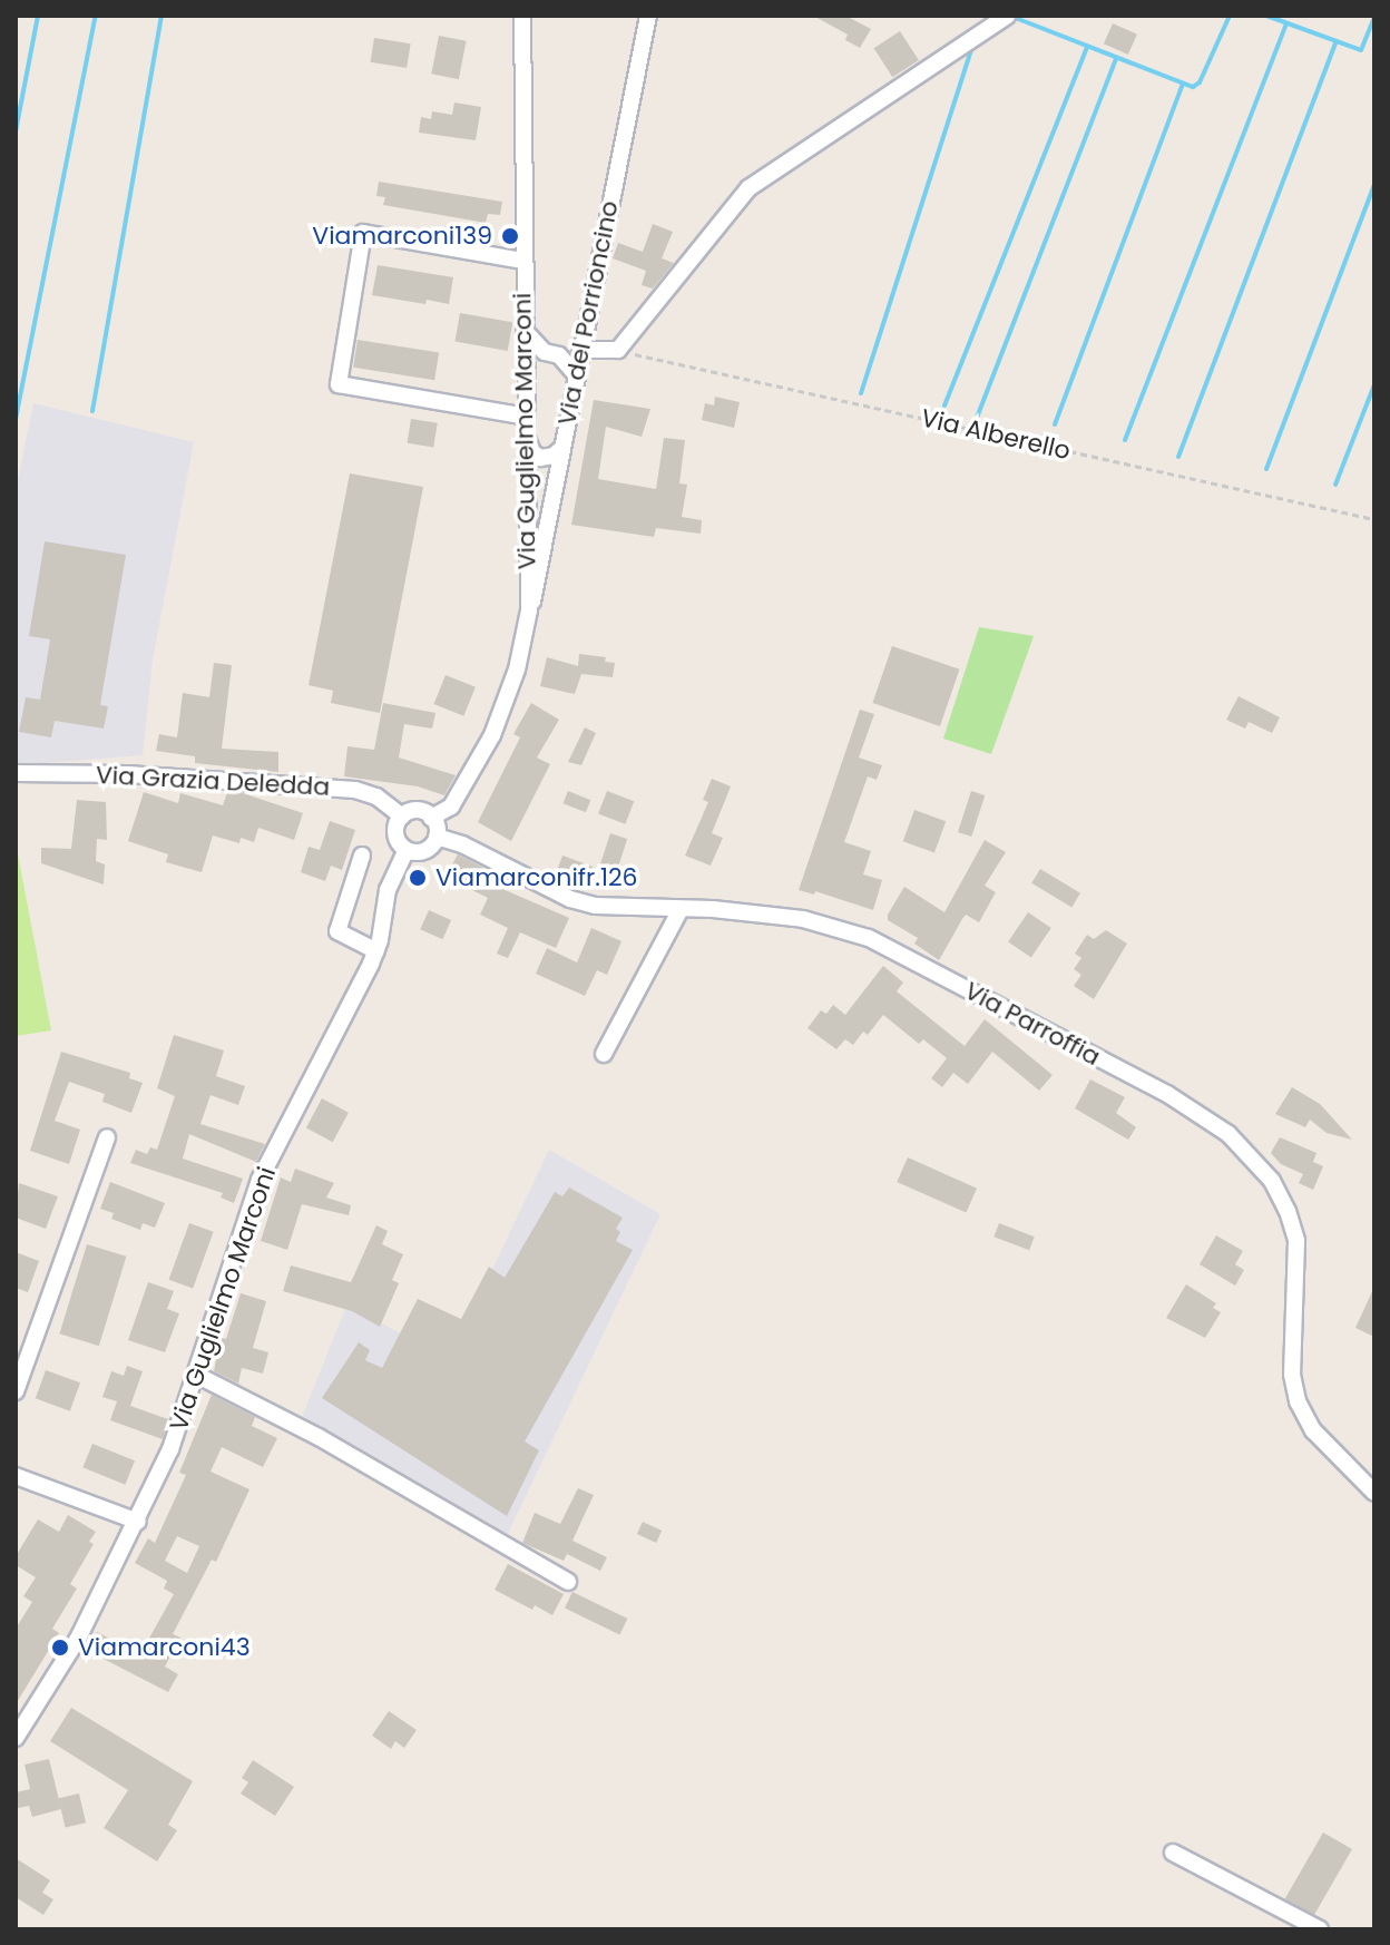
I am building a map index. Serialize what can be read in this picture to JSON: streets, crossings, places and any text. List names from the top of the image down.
{
  "streets": {
    "street": [
      "Via del Porrioncino",
      "Via Guglielmo Marconi",
      "Via Grazia Deledda",
      "Via Parroffia"
    ],
    "path": ["Via Alberello"]
  },
  "crossings": [
    ["Via del Porrioncino", "Via Guglielmo Marconi"],
    ["Via Guglielmo Marconi", "Via Grazia Deledda"],
    ["Via Guglielmo Marconi", "Via Parroffia"],
    ["Via Grazia Deledda", "Via Parroffia"]
  ],
  "places": ["Viamarconi139", "Viamarconifr.126", "Viamarconi43"]
}
